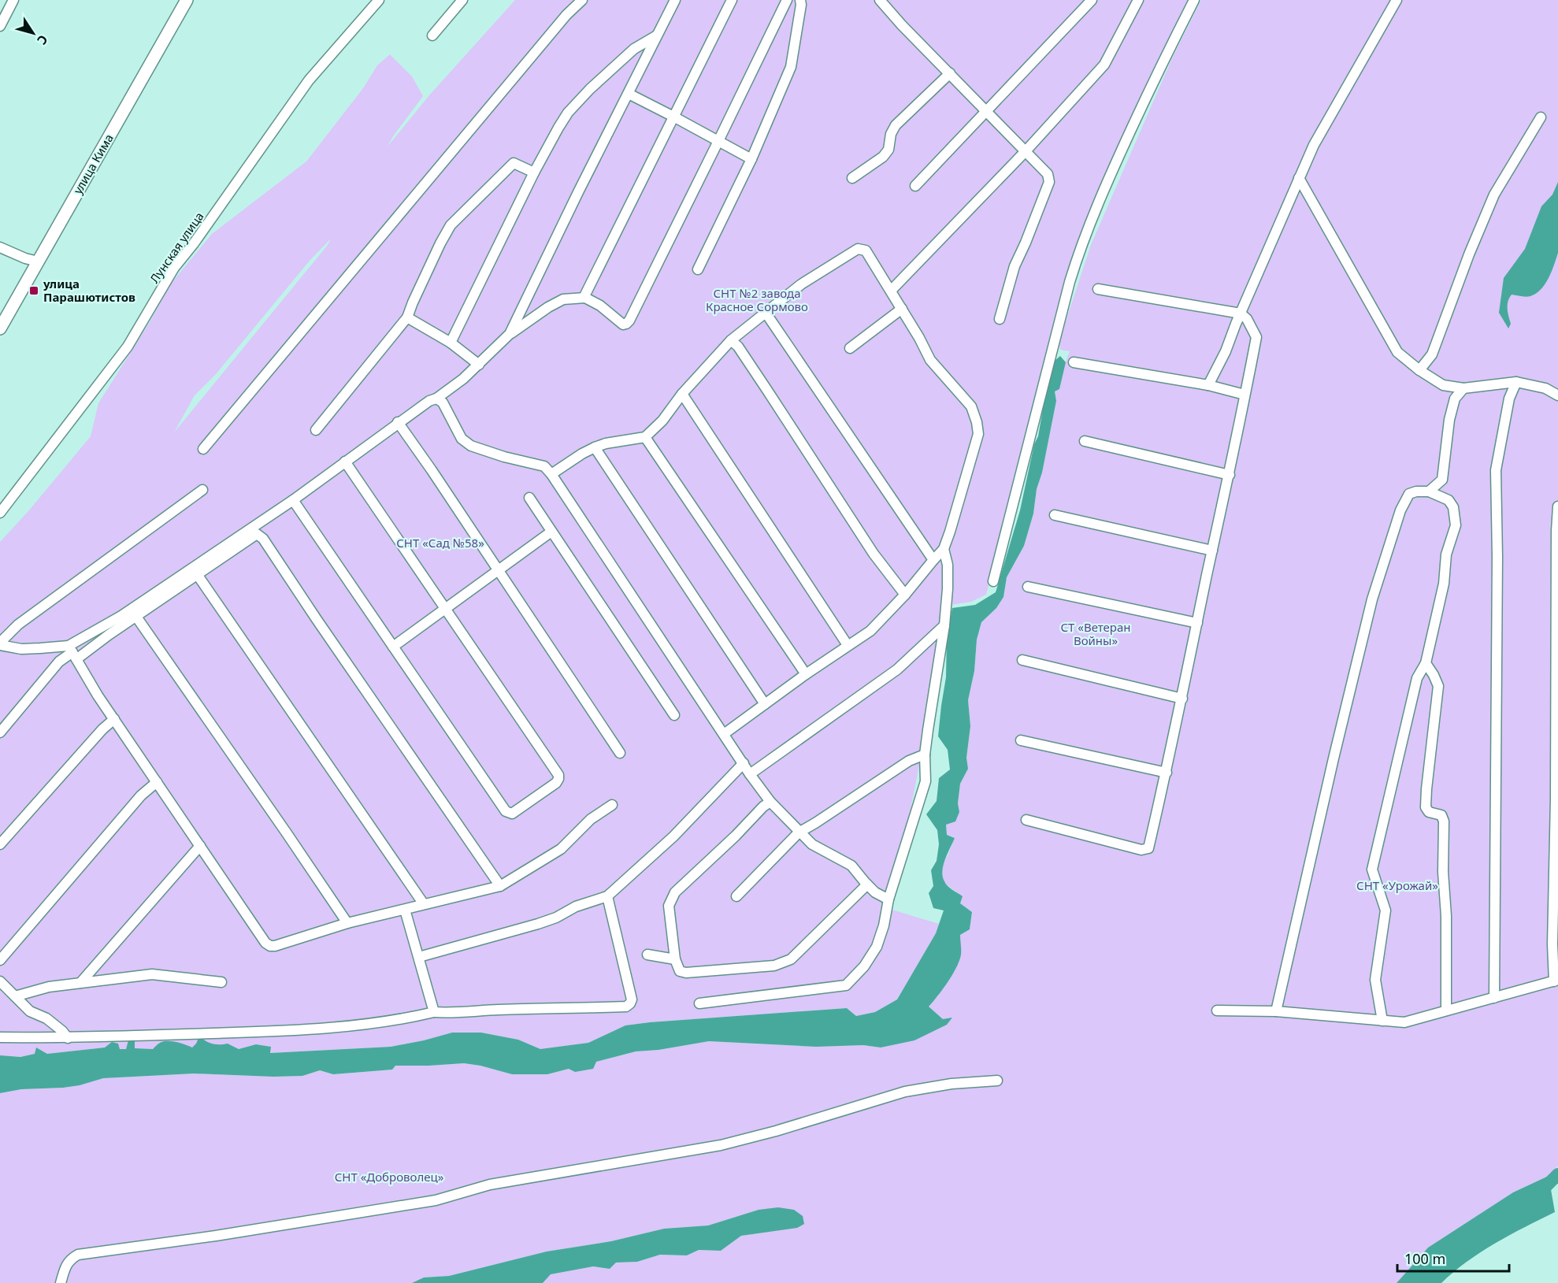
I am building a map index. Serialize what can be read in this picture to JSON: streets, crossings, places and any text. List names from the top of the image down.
{
  "streets": {
    "main road": ["улица Кима"],
    "street": ["Лунская улица"]
  },
  "parks": [
    "СНТ №2 завода Красное Сормово",
    "СНТ «Сад №58»",
    "СТ «Ветеран Войны»",
    "СНТ «Урожай»",
    "СНТ «Доброволец»"
  ],
  "places": {
    "transit": ["улица Парашютистов"]
  },
  "scale_bar": "100 m",
  "north": "bottom right"
}
